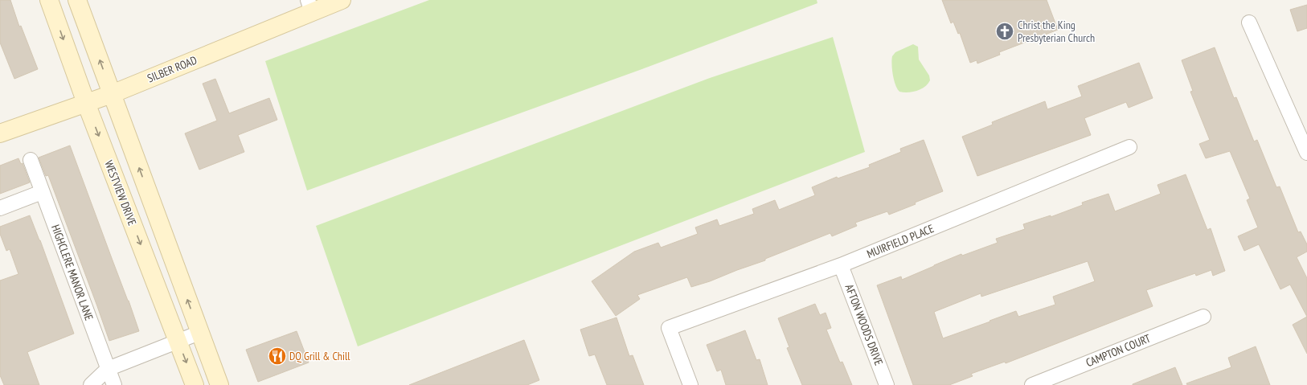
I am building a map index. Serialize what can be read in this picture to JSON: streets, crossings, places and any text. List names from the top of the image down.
{
  "streets": {
    "main road": ["SILBER ROAD", "WESTVIEW DRIVE"],
    "street": [
      "MUIRFIELD PLACE",
      "HIGHCLERE MANOR LANE",
      "AFTON WOODS DRIVE",
      "CAMPTON COURT"
    ]
  },
  "crossings": [
    ["SILBER ROAD", "WESTVIEW DRIVE"],
    ["MUIRFIELD PLACE", "AFTON WOODS DRIVE"]
  ],
  "places": {
    "church": ["Christ the King Presbyterian Church"],
    "restaurant": ["DQ Grill & Chill"]
  }
}
